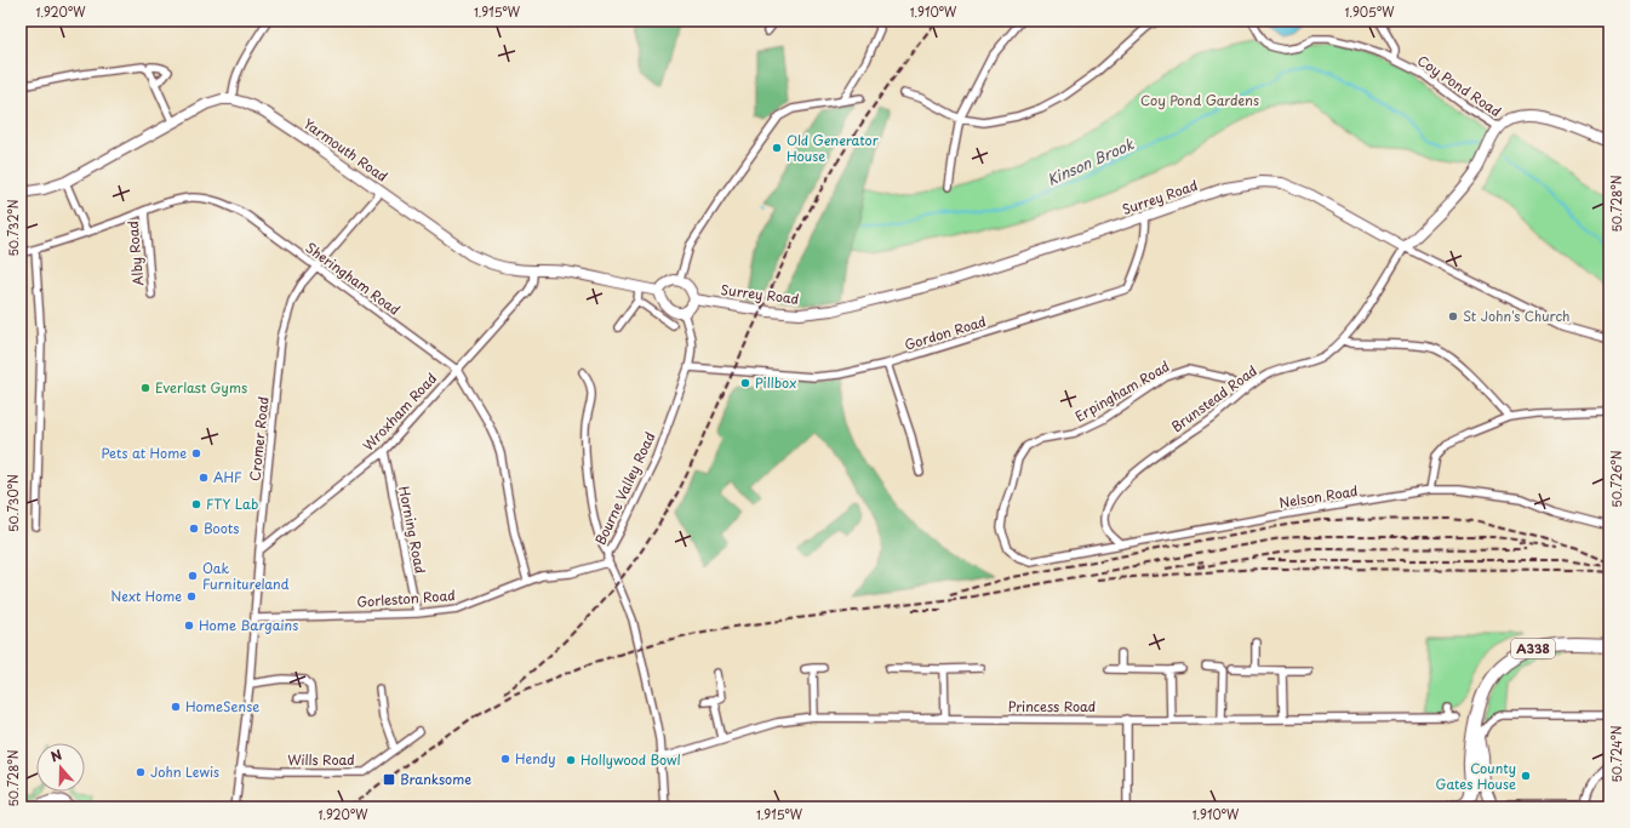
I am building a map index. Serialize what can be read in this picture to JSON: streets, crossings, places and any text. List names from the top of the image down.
{
  "streets": {
    "highway": ["A338"],
    "street": [
      "Coy Pond Road",
      "Yarmouth Road",
      "Surrey Road",
      "Alby Road",
      "Sheringham Road",
      "Gordon Road",
      "Erpingham Road",
      "Brunstead Road",
      "Wroxham Road",
      "Cromer Road",
      "Bourne Valley Road",
      "Nelson Road",
      "Horning Road",
      "Gorleston Road",
      "Princess Road",
      "Wills Road"
    ]
  },
  "crossings": [
    ["Yarmouth Road", "Surrey Road"],
    ["Yarmouth Road", "Wroxham Road"],
    ["Yarmouth Road", "Cromer Road"],
    ["Yarmouth Road", "Bourne Valley Road"],
    ["Surrey Road", "Gordon Road"],
    ["Surrey Road", "Brunstead Road"],
    ["Surrey Road", "Bourne Valley Road"],
    ["Alby Road", "Sheringham Road"],
    ["Sheringham Road", "Wroxham Road"],
    ["Sheringham Road", "Cromer Road"],
    ["Sheringham Road", "Gorleston Road"],
    ["Gordon Road", "Bourne Valley Road"],
    ["Erpingham Road", "Brunstead Road"],
    ["Erpingham Road", "Nelson Road"],
    ["Brunstead Road", "Nelson Road"],
    ["Wroxham Road", "Cromer Road"],
    ["Wroxham Road", "Horning Road"],
    ["Cromer Road", "Gorleston Road"],
    ["Cromer Road", "Wills Road"],
    ["Bourne Valley Road", "Gorleston Road"],
    ["Bourne Valley Road", "Princess Road"],
    ["Horning Road", "Gorleston Road"]
  ],
  "water": ["Kinson Brook"],
  "parks": ["Coy Pond Gardens"],
  "places": {
    "other": [
      "Old Generator House",
      "St John's Church",
      "Pillbox",
      "Everlast Gyms",
      "Pets at Home",
      "AHF",
      "FTY Lab",
      "Boots",
      "Oak Furnitureland",
      "Next Home",
      "Home Bargains",
      "HomeSense",
      "Hendy",
      "Hollywood Bowl",
      "John Lewis",
      "County Gates House"
    ],
    "transit": ["Branksome"]
  },
  "north": "top",
  "coordinates": [
    "1.920°W",
    "1.915°W",
    "1.910°W",
    "1.905°W",
    "50.728°N",
    "50.732°N",
    "50.726°N",
    "50.730°N",
    "50.724°N"
  ]
}
